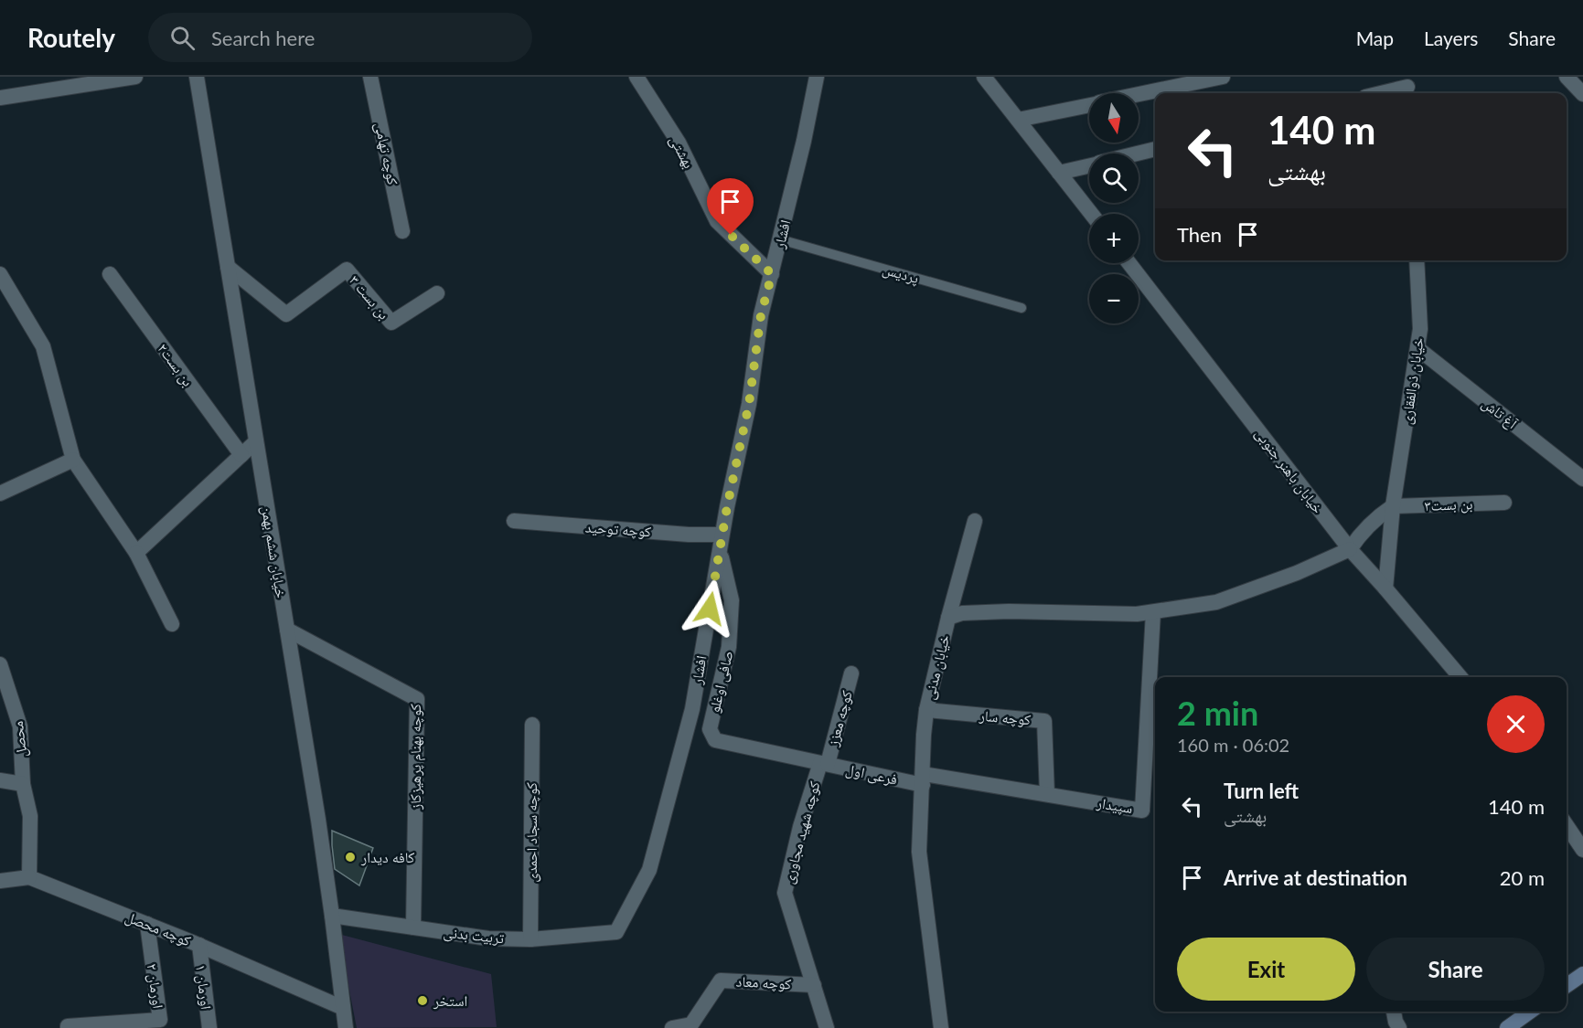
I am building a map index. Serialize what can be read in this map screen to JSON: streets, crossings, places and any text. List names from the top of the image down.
{
  "streets": {
    "street": [
      "بهشتی",
      "کوچه تهامی",
      "افشار",
      "بن بست ۳",
      "بن بست۲",
      "خیابان ذوالفقاری",
      "آغ تاش",
      "خیابان باهنر جنوبی",
      "بن بست۳",
      "کوچه توحید",
      "خیابان ششم بهمن",
      "خیابان مدنی",
      "صافی اوغلو",
      "کوچه سار",
      "کوچه معزز",
      "محصل",
      "کوچه بهنام پرهیزکاز",
      "فرعی اول",
      "سپیدار",
      "کوچه سجاد احمدی",
      "کوچه شهید مجاوری",
      "کوچه محصل",
      "تربیت بدنی",
      "کوچه معاد",
      "اورمان ۲",
      "اورمان ۱"
    ],
    "lane": ["پردیس"]
  },
  "crossings": [
    ["بهشتی", "افشار"],
    ["افشار", "پردیس"],
    ["افشار", "کوچه توحید"],
    ["افشار", "صافی اوغلو"],
    ["افشار", "تربیت بدنی"],
    ["بن بست ۳", "خیابان ششم بهمن"],
    ["خیابان ذوالفقاری", "آغ تاش"],
    ["خیابان ذوالفقاری", "خیابان باهنر جنوبی"],
    ["خیابان ذوالفقاری", "بن بست۳"],
    ["خیابان باهنر جنوبی", "خیابان مدنی"],
    ["کوچه توحید", "صافی اوغلو"],
    ["خیابان ششم بهمن", "کوچه بهنام پرهیزکاز"],
    ["خیابان ششم بهمن", "کوچه محصل"],
    ["خیابان ششم بهمن", "تربیت بدنی"],
    ["خیابان مدنی", "کوچه سار"],
    ["خیابان مدنی", "فرعی اول"],
    ["خیابان مدنی", "سپیدار"],
    ["صافی اوغلو", "کوچه معزز"],
    ["صافی اوغلو", "فرعی اول"],
    ["صافی اوغلو", "کوچه شهید مجاوری"],
    ["کوچه سار", "سپیدار"],
    ["کوچه معزز", "فرعی اول"],
    ["کوچه معزز", "کوچه شهید مجاوری"],
    ["محصل", "کوچه محصل"],
    ["کوچه بهنام پرهیزکاز", "تربیت بدنی"],
    ["فرعی اول", "سپیدار"],
    ["فرعی اول", "کوچه شهید مجاوری"],
    ["کوچه سجاد احمدی", "تربیت بدنی"],
    ["کوچه شهید مجاوری", "کوچه معاد"],
    ["کوچه محصل", "اورمان ۲"],
    ["کوچه محصل", "اورمان ۱"]
  ],
  "places": ["کافه دیدار", "استخر"],
  "north": "bottom",
  "page": {
    "header": "Routely",
    "search": "Search here",
    "nav": ["Map", "Layers", "Share"],
    "map_buttons": ["+", "−"],
    "turn": ["140 m", "بهشتی"],
    "then": "Then",
    "heading": ["2 min", "160 m · 06:02"],
    "list": [
      {
        "name": "Turn left",
        "note": "بهشتی",
        "value": "140 m"
      },
      {
        "name": "Arrive at destination",
        "value": "20 m"
      }
    ],
    "buttons": ["Exit", "Share"]
  }
}
